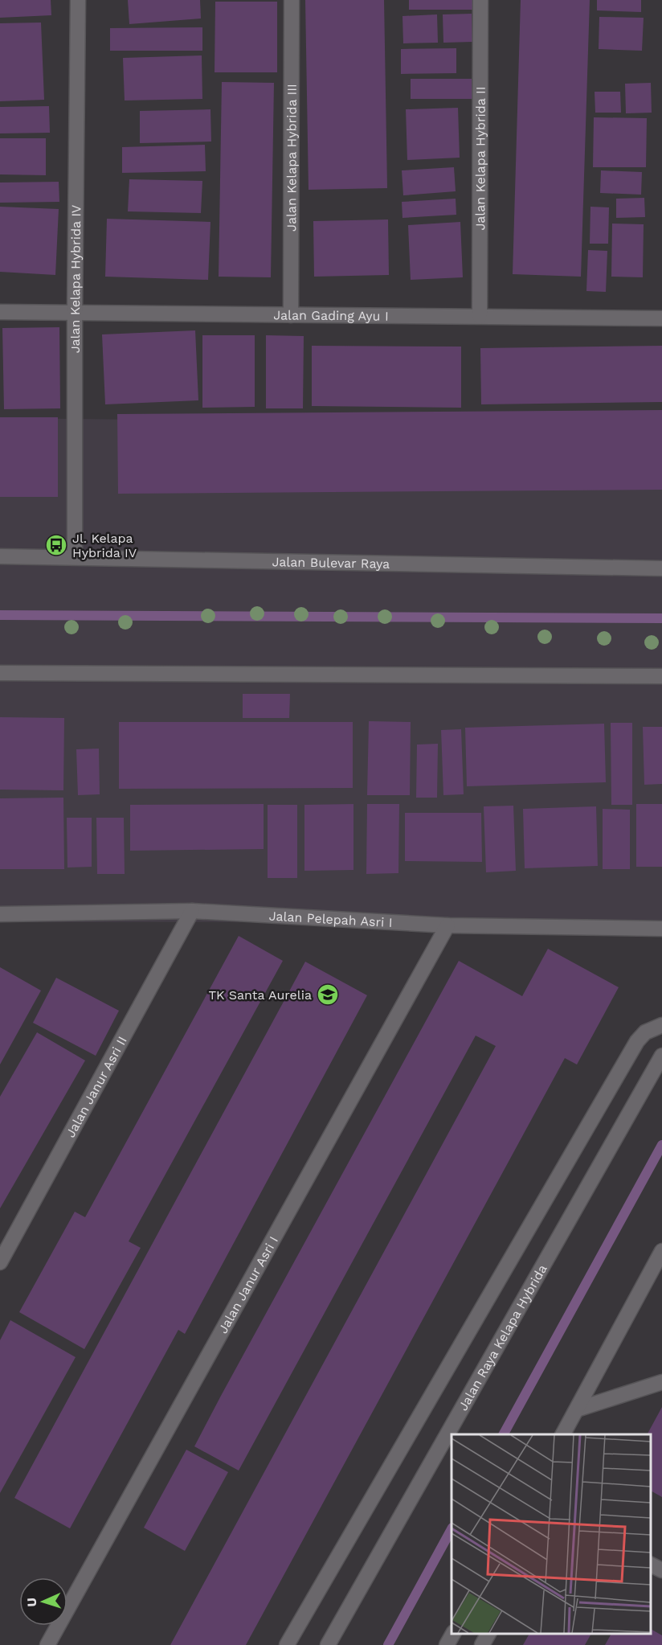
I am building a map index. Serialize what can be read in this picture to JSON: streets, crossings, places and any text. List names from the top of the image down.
{
  "streets": {
    "street": [
      "Jalan Kelapa Hybrida III",
      "Jalan Kelapa Hybrida II",
      "Jalan Kelapa Hybrida IV",
      "Jalan Gading Ayu I",
      "Jalan Bulevar Raya",
      "Jalan Pelepah Asri I",
      "Jalan Janur Asri II",
      "Jalan Janur Asri I",
      "Jalan Raya Kelapa Hybrida"
    ]
  },
  "crossings": [
    ["Jalan Kelapa Hybrida III", "Jalan Gading Ayu I"],
    ["Jalan Kelapa Hybrida II", "Jalan Gading Ayu I"],
    ["Jalan Kelapa Hybrida IV", "Jalan Gading Ayu I"],
    ["Jalan Kelapa Hybrida IV", "Jalan Bulevar Raya"],
    ["Jalan Pelepah Asri I", "Jalan Janur Asri II"],
    ["Jalan Pelepah Asri I", "Jalan Janur Asri I"]
  ],
  "places": {
    "bus stop": ["Jl. Kelapa Hybrida IV"],
    "school or university": ["TK Santa Aurelia"]
  },
  "north": "left"
}
